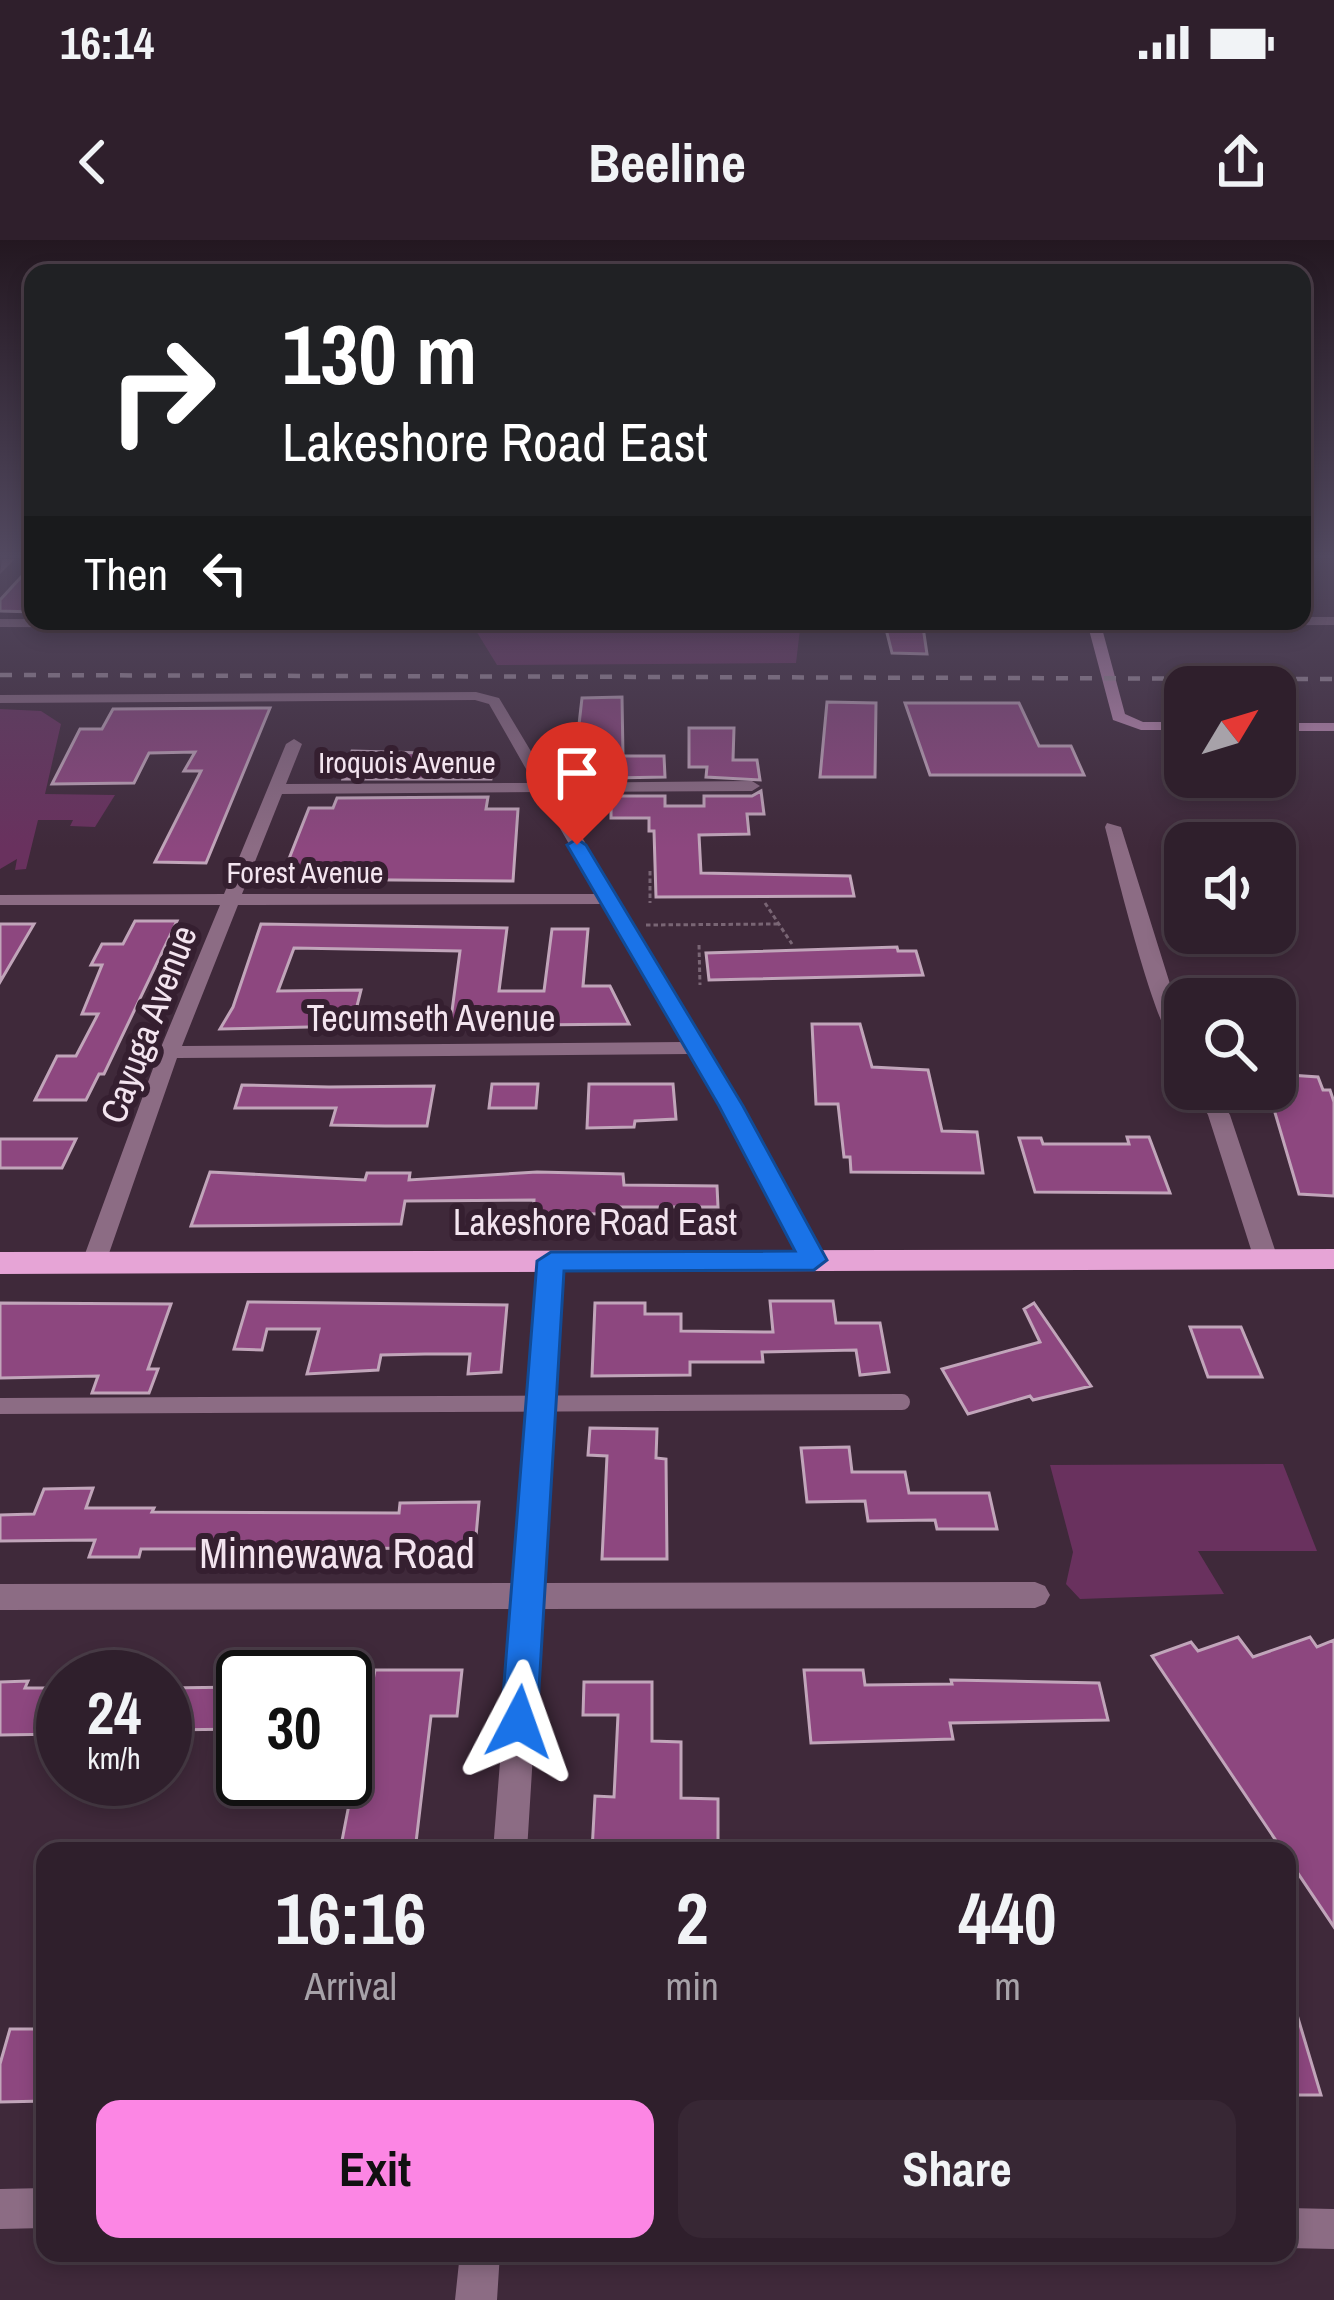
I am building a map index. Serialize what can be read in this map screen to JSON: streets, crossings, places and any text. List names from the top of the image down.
{
  "streets": {
    "main road": ["Lakeshore Road East"],
    "street": [
      "Iroquois Avenue",
      "Forest Avenue",
      "Tecumseth Avenue",
      "Cayuga Avenue",
      "Minnewawa Road"
    ]
  },
  "crossings": [
    ["Iroquois Avenue", "Cayuga Avenue"],
    ["Forest Avenue", "Cayuga Avenue"],
    ["Tecumseth Avenue", "Cayuga Avenue"],
    ["Cayuga Avenue", "Lakeshore Road East"]
  ],
  "north": "top right",
  "page": {
    "status": "16:14",
    "header": "Beeline",
    "turn": ["130 m", "Lakeshore Road East"],
    "then": "Then",
    "speed": "24 km/h",
    "limit": "30",
    "eta": [
      "16:16",
      "Arrival",
      "2",
      "min",
      "440",
      "m"
    ],
    "buttons": ["Exit", "Share"]
  }
}
